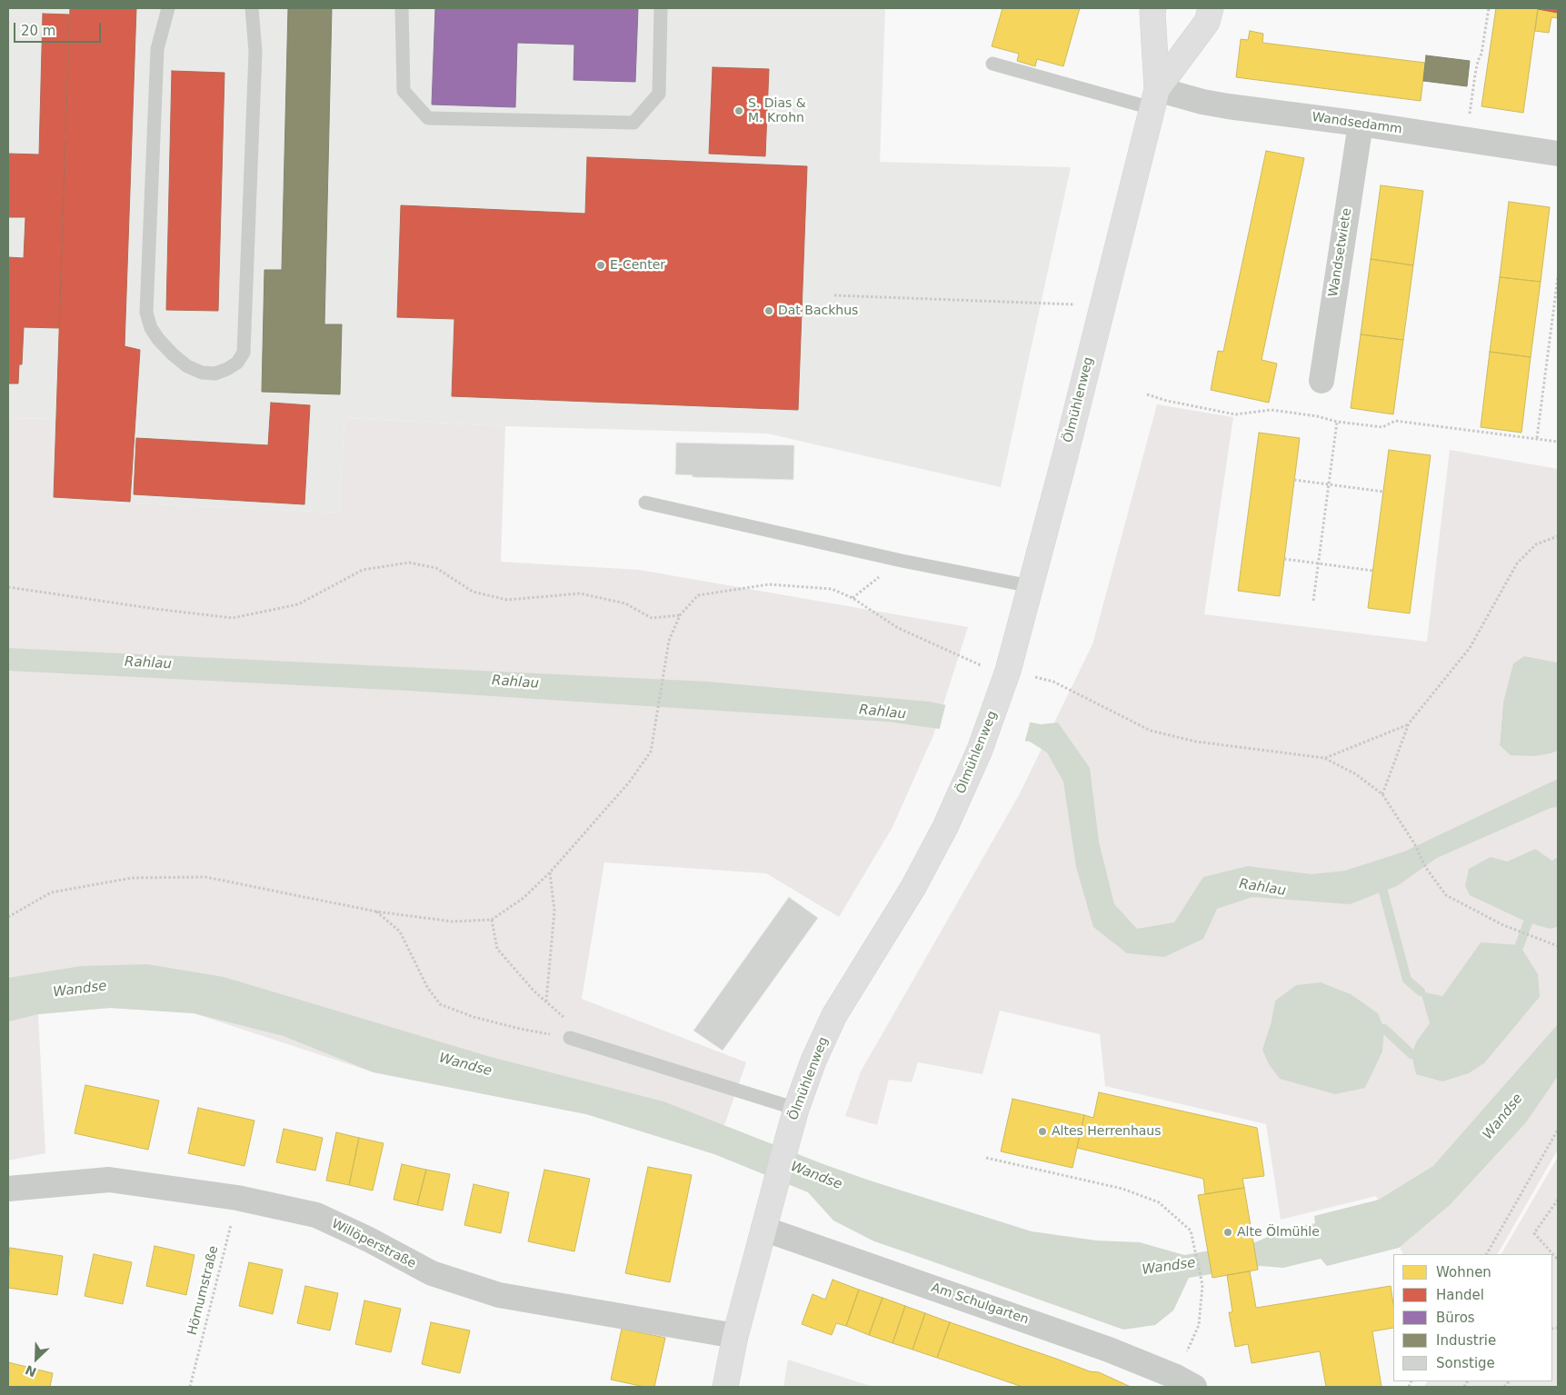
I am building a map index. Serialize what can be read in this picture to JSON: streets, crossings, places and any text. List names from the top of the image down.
{
  "streets": {
    "main road": ["Ölmühlenweg"],
    "street": [
      "Wandsedamm",
      "Wandsetwiete",
      "Willöperstraße",
      "Am Schulgarten"
    ],
    "path": ["Hörnumstraße"]
  },
  "crossings": [
    ["Wandsedamm", "Wandsetwiete"],
    ["Wandsedamm", "Ölmühlenweg"],
    ["Ölmühlenweg", "Willöperstraße"],
    ["Ölmühlenweg", "Am Schulgarten"],
    ["Willöperstraße", "Hörnumstraße"]
  ],
  "water": ["Rahlau", "Wandse"],
  "places": [
    "S. Dias & M. Krohn",
    "E-Center",
    "Dat Backhus",
    "Altes Herrenhaus",
    "Alte Ölmühle"
  ],
  "legend": [
    "Wohnen",
    "Handel",
    "Büros",
    "Industrie",
    "Sonstige"
  ],
  "scale_bar": "20 m",
  "north": "bottom left"
}
